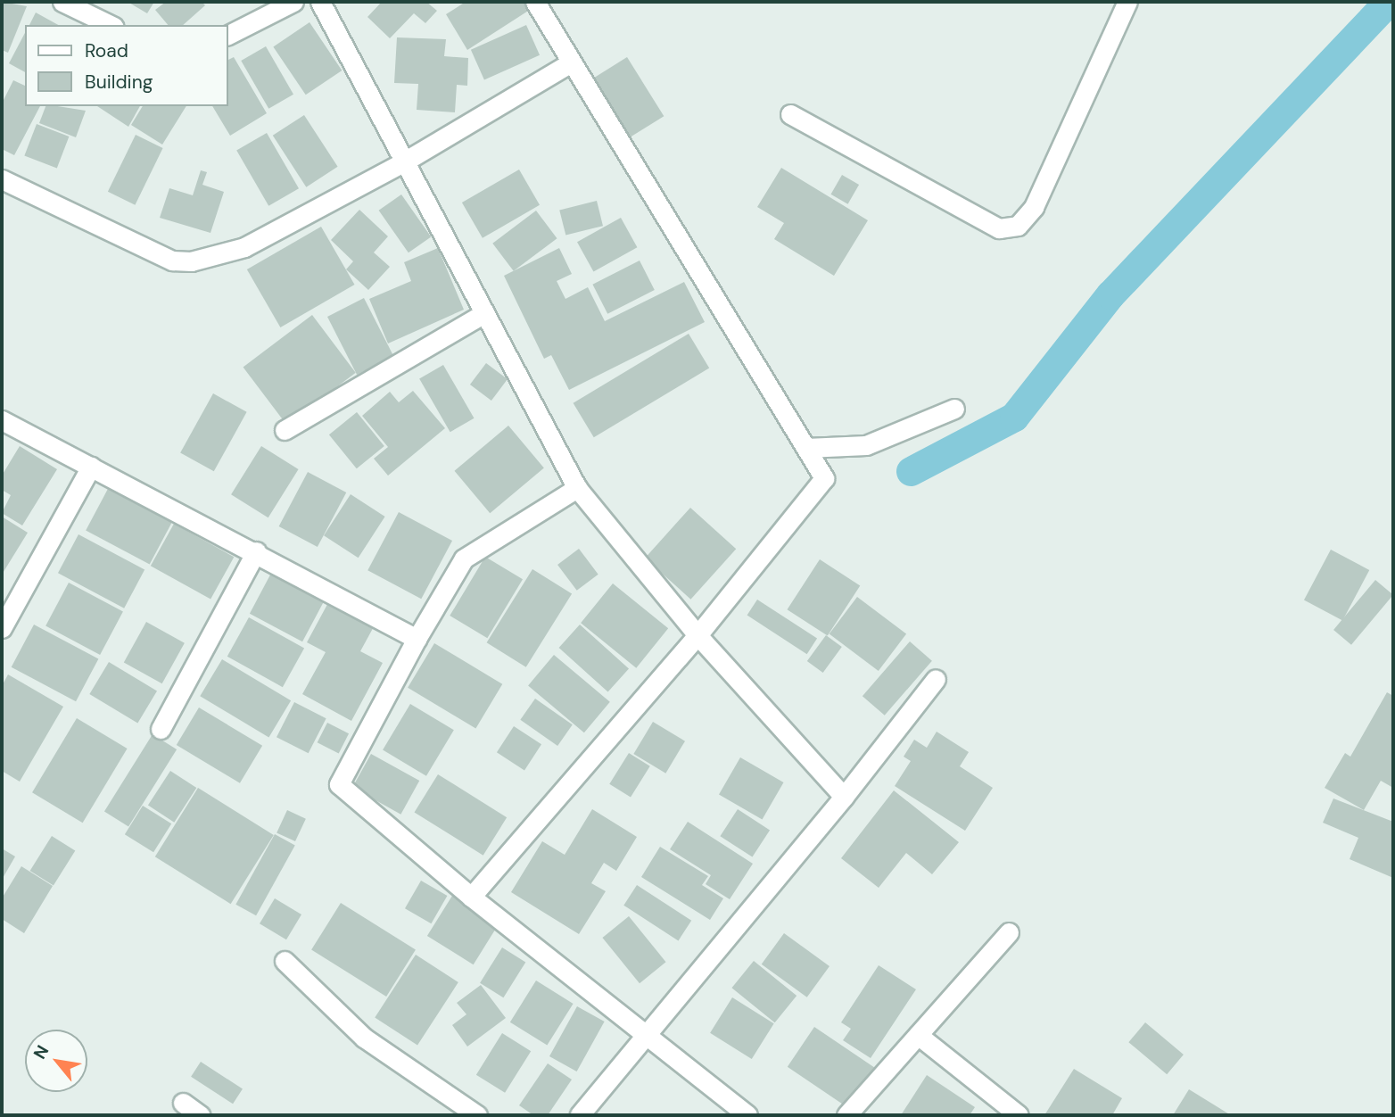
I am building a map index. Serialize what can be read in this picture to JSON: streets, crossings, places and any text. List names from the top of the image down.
{
  "legend": ["Road", "Building"],
  "north": "top left"
}
